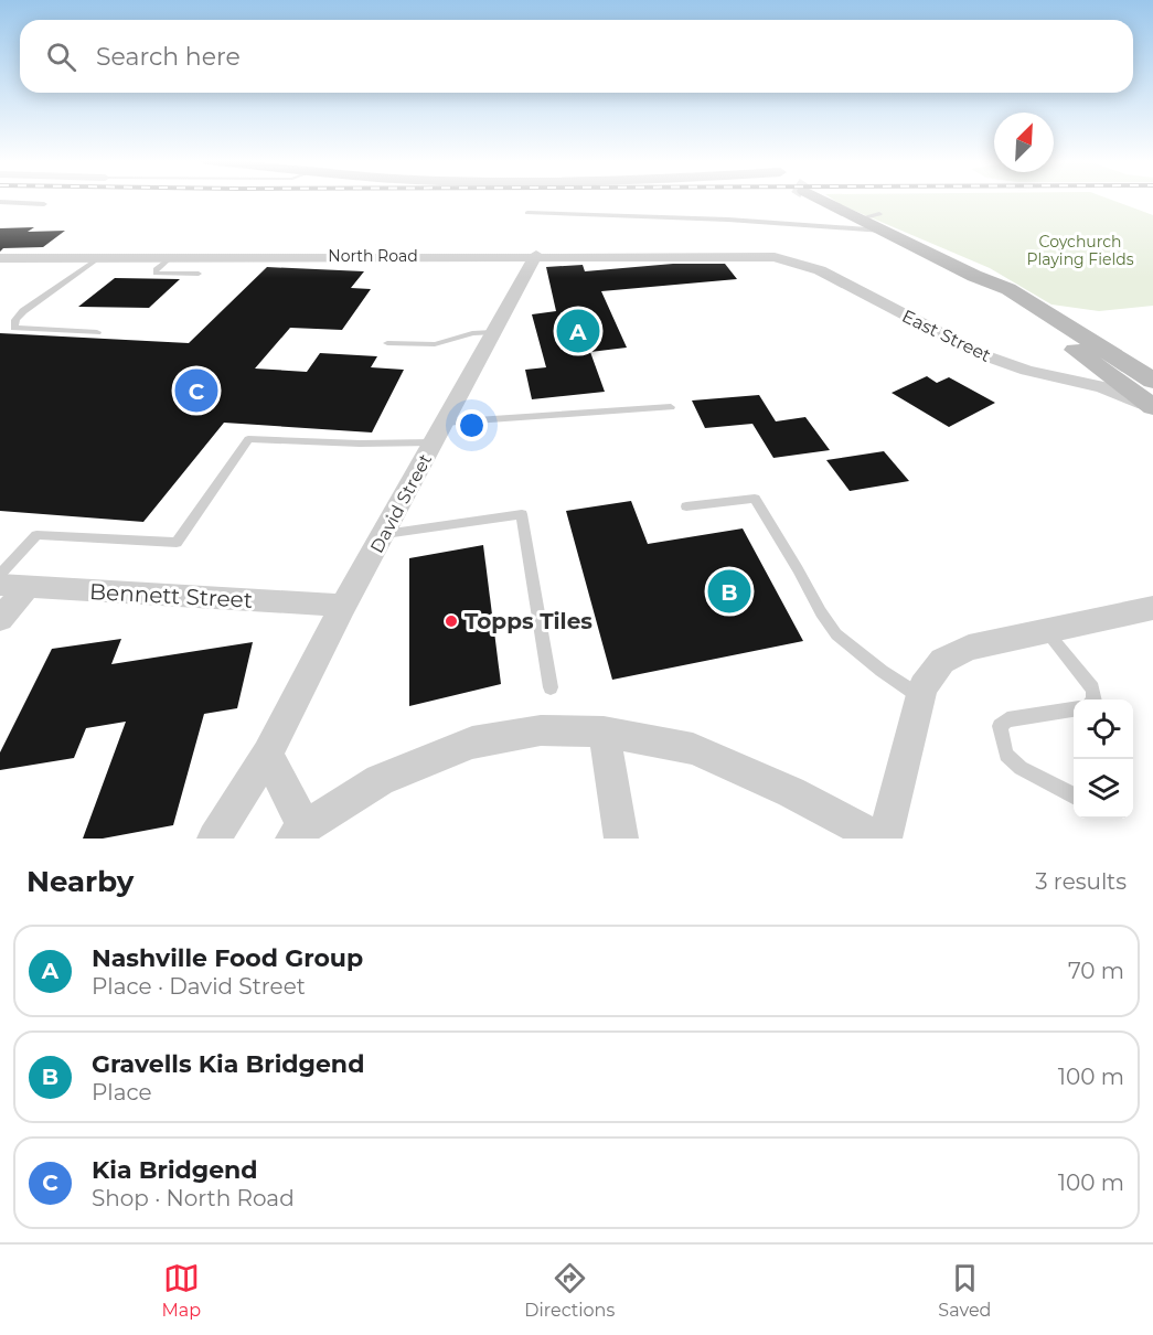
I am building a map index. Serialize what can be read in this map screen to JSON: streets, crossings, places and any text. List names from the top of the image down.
{
  "streets": {
    "street": [
      "North Road",
      "East Street",
      "David Street",
      "Bennett Street"
    ]
  },
  "crossings": [
    ["North Road", "East Street"],
    ["North Road", "David Street"],
    ["David Street", "Bennett Street"]
  ],
  "parks": ["Coychurch Playing Fields"],
  "places": ["Topps Tiles"],
  "north": "top right",
  "page": {
    "search": "Search here",
    "pins": ["A", "C", "B"],
    "heading": ["Nearby", "3 results"],
    "list": [
      {
        "mark": "A",
        "name": "Nashville Food Group",
        "note": "Place · David Street",
        "value": "70 m"
      },
      {
        "mark": "B",
        "name": "Gravells Kia Bridgend",
        "note": "Place",
        "value": "100 m"
      },
      {
        "mark": "C",
        "name": "Kia Bridgend",
        "note": "Shop · North Road",
        "value": "100 m"
      }
    ],
    "nav": ["Map", "Directions", "Saved"]
  }
}
